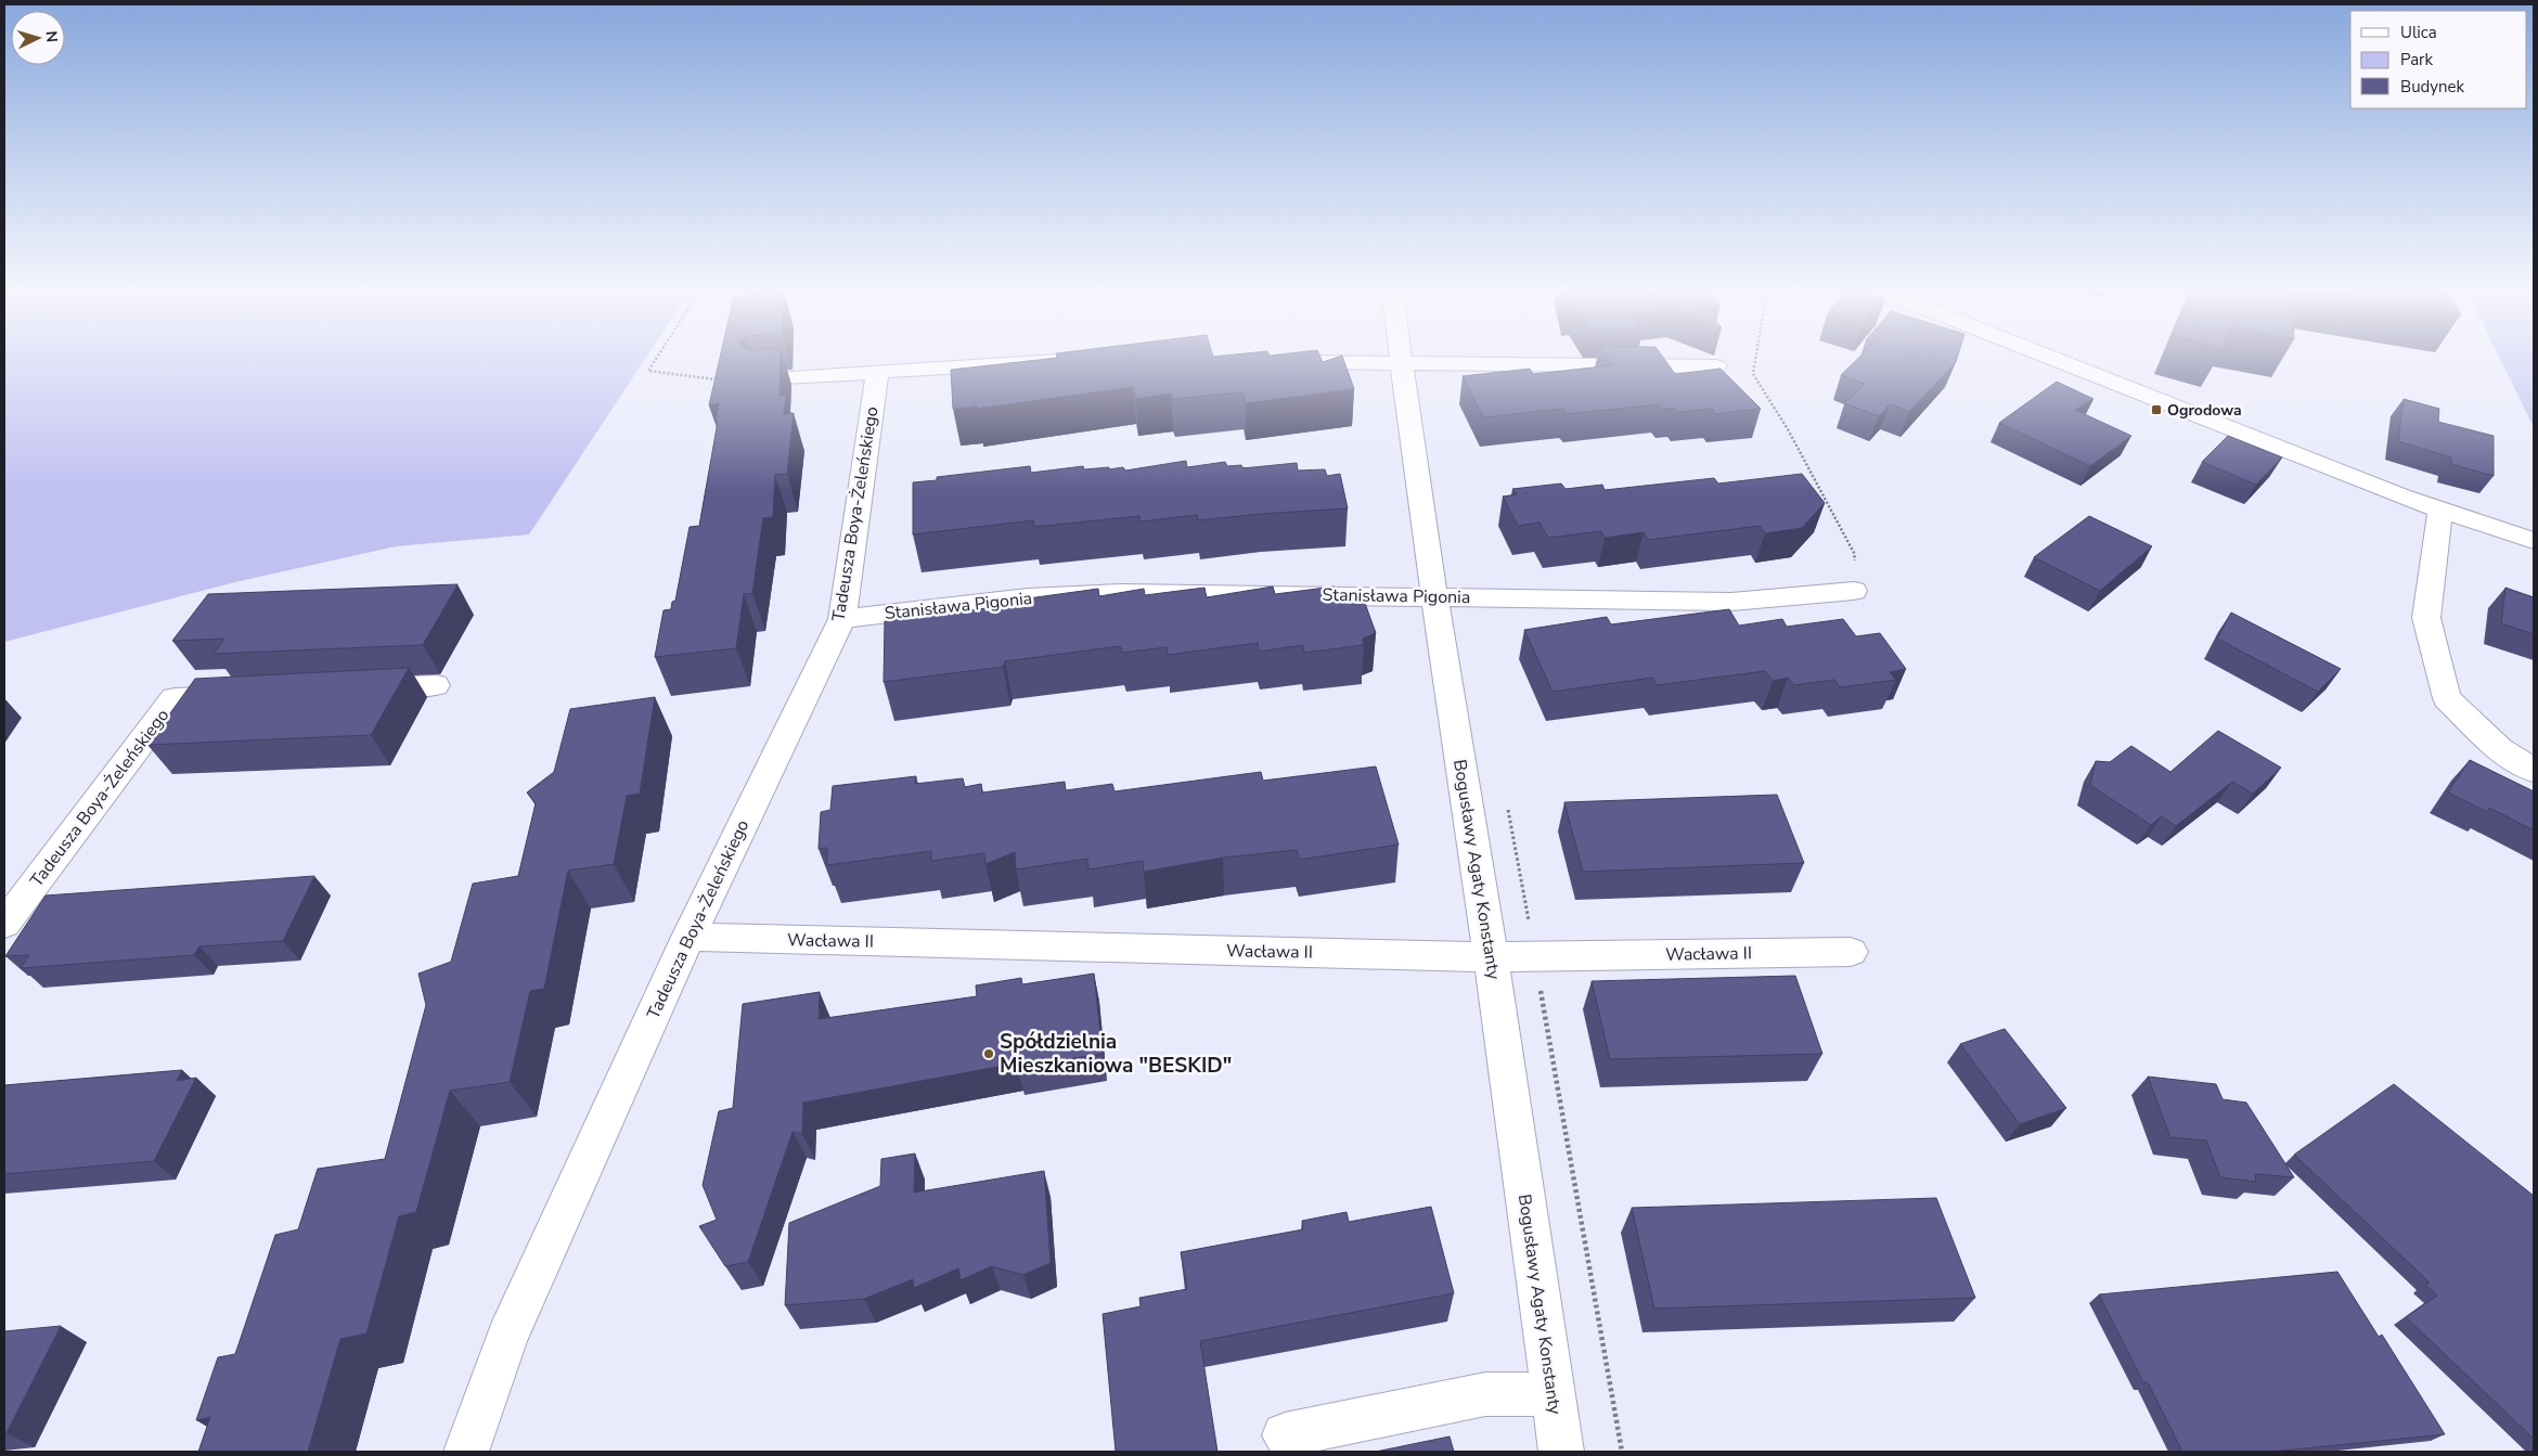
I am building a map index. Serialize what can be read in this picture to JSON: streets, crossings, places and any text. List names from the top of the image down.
{
  "streets": {
    "street": [
      "Tadeusza Boya-Żeleńskiego",
      "Stanisława Pigonia",
      "Bogusławy Agaty Konstanty",
      "Wacława II"
    ]
  },
  "crossings": [
    ["Tadeusza Boya-Żeleńskiego", "Stanisława Pigonia"],
    ["Tadeusza Boya-Żeleńskiego", "Wacława II"],
    ["Stanisława Pigonia", "Bogusławy Agaty Konstanty"],
    ["Bogusławy Agaty Konstanty", "Wacława II"]
  ],
  "places": {
    "transit": ["Ogrodowa"],
    "other": ["Spółdzielnia Mieszkaniowa \"BESKID\""]
  },
  "legend": ["Ulica", "Park", "Budynek"],
  "north": "right"
}
